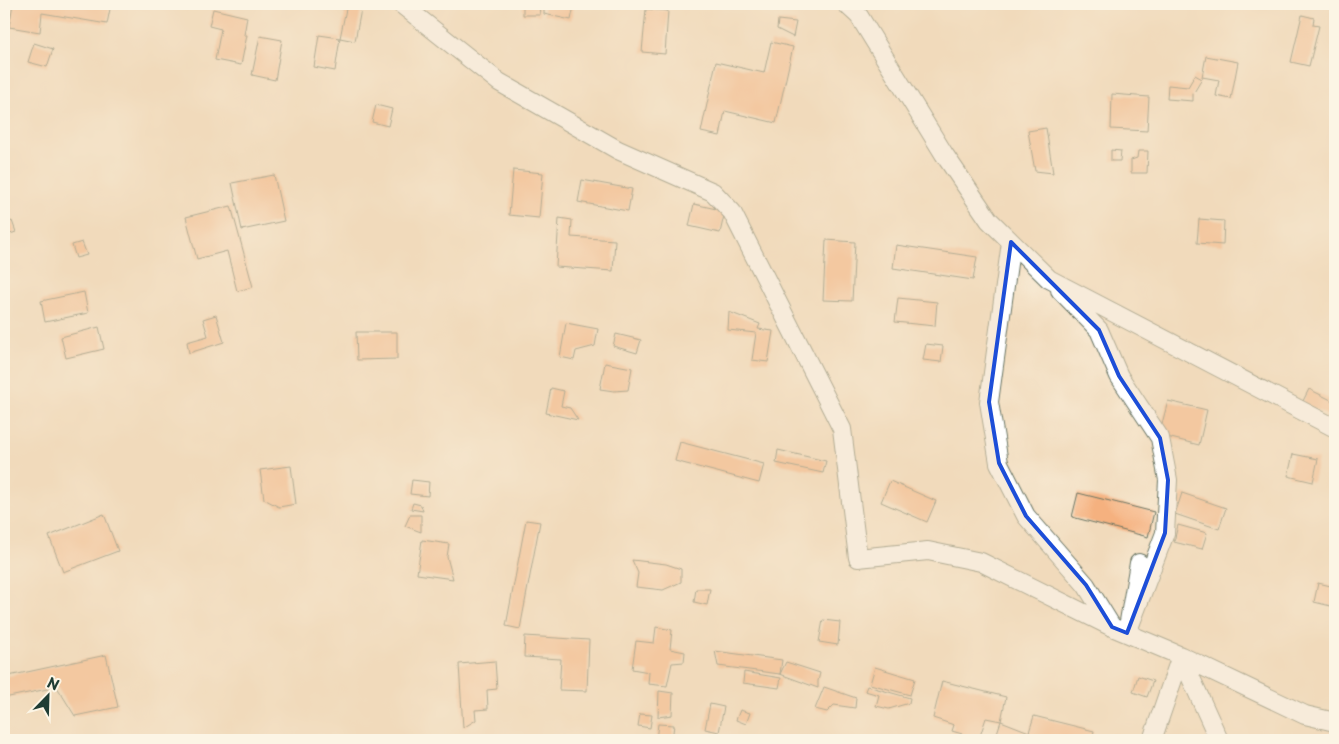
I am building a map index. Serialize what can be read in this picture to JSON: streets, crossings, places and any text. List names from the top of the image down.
{
  "north": "top right"
}
